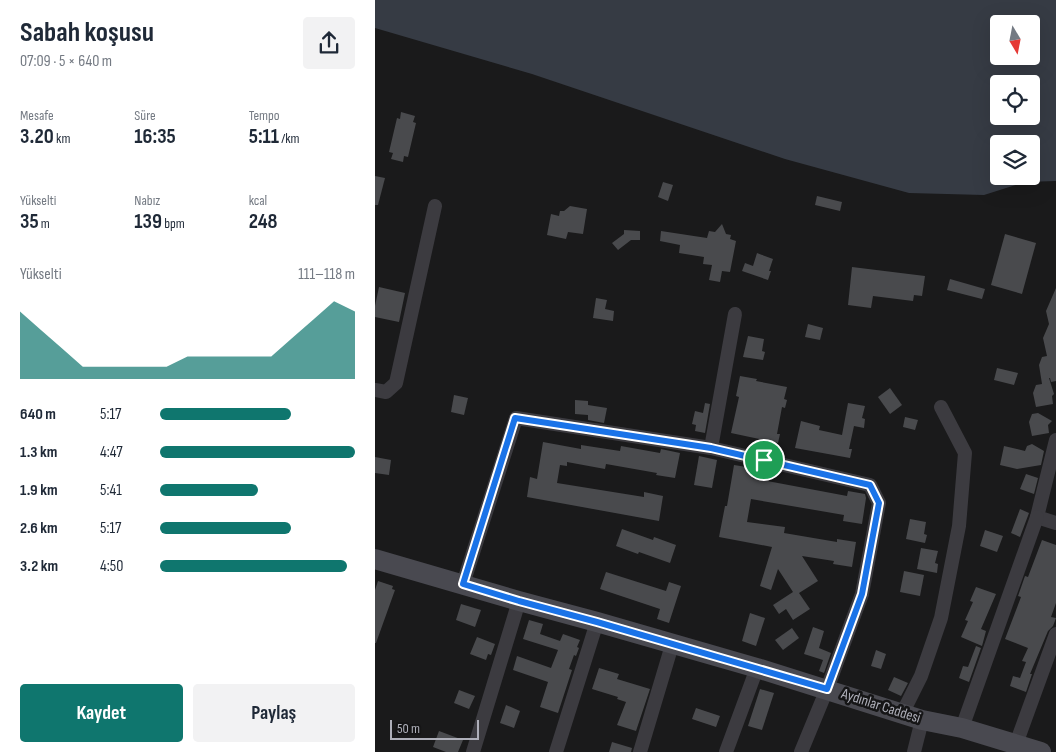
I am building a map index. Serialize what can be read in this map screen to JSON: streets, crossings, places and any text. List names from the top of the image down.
{
  "streets": {
    "street": ["Aydınlar Caddesi"]
  },
  "scale_bar": "50 m",
  "north": "bottom",
  "page": {
    "heading": ["Sabah koşusu", "07:09 · 5 × 640 m"],
    "stats": [
      ["Mesafe", "3.20 km"],
      ["Süre", "16:35"],
      ["Tempo", "5:11 /km"],
      ["Yükselti", "35 m"],
      ["Nabız", "139 bpm"],
      ["kcal", "248"]
    ],
    "chart": ["Yükselti", "111–118 m"],
    "list": [
      {
        "name": "640 m",
        "note": "5:17"
      },
      {
        "name": "1.3 km",
        "note": "4:47"
      },
      {
        "name": "1.9 km",
        "note": "5:41"
      },
      {
        "name": "2.6 km",
        "note": "5:17"
      },
      {
        "name": "3.2 km",
        "note": "4:50"
      }
    ],
    "buttons": ["Kaydet", "Paylaş"],
    "scale": "50 m"
  }
}
